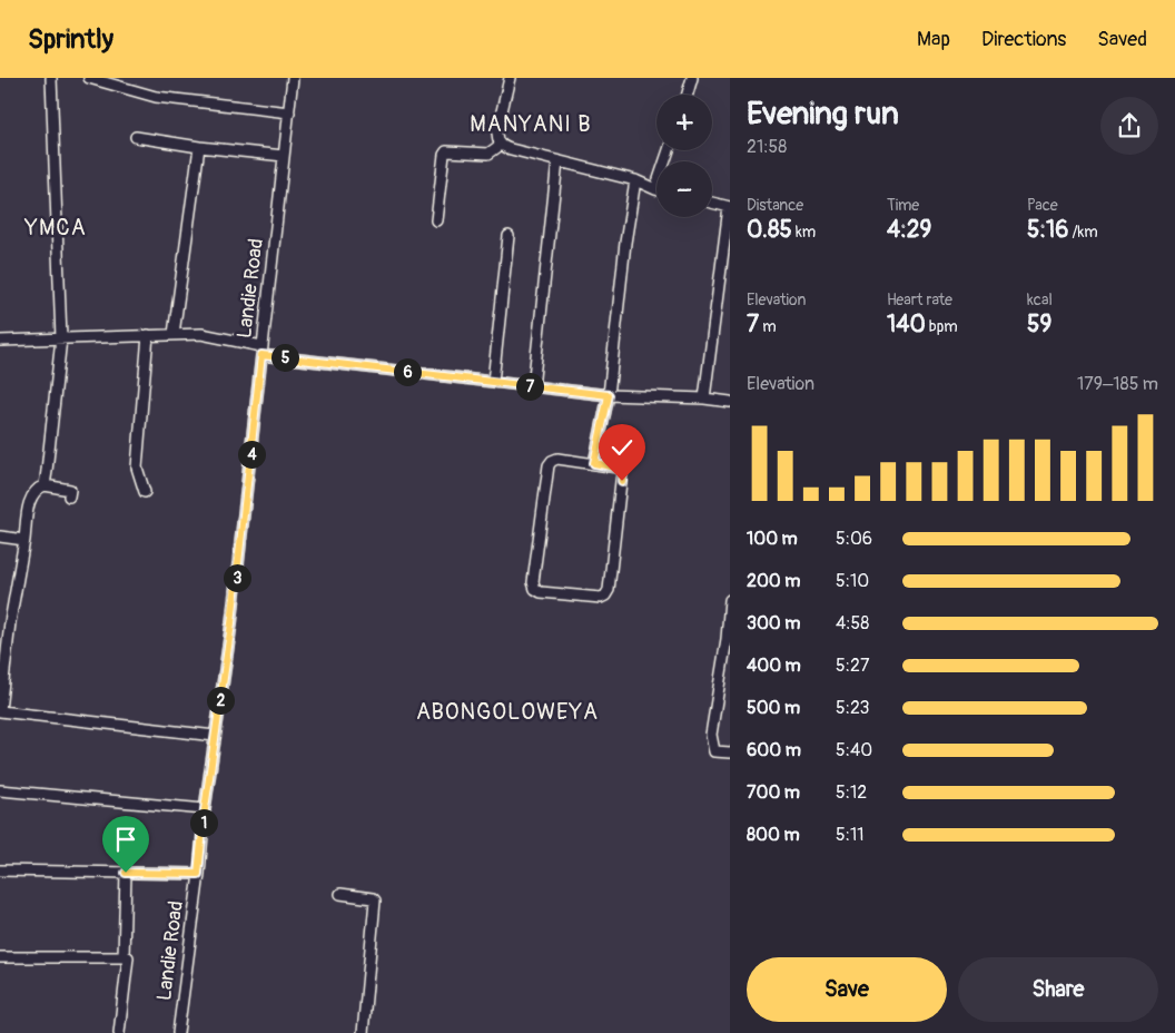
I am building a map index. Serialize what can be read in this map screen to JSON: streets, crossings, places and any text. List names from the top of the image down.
{
  "streets": {
    "street": ["Landie Road"]
  },
  "districts": ["MANYANI B", "YMCA", "ABONGOLOWEYA"],
  "page": {
    "header": "Sprintly",
    "nav": ["Map", "Directions", "Saved"],
    "heading": ["Evening run", "21:58"],
    "map_buttons": ["+", "−"],
    "stats": [
      ["Distance", "0.85 km"],
      ["Time", "4:29"],
      ["Pace", "5:16 /km"],
      ["Elevation", "7 m"],
      ["Heart rate", "140 bpm"],
      ["kcal", "59"]
    ],
    "pins": [
      "5",
      "6",
      "7",
      "4",
      "3",
      "2",
      "1"
    ],
    "chart": ["Elevation", "179–185 m"],
    "list": [
      {
        "name": "100 m",
        "note": "5:06"
      },
      {
        "name": "200 m",
        "note": "5:10"
      },
      {
        "name": "300 m",
        "note": "4:58"
      },
      {
        "name": "400 m",
        "note": "5:27"
      },
      {
        "name": "500 m",
        "note": "5:23"
      },
      {
        "name": "600 m",
        "note": "5:40"
      },
      {
        "name": "700 m",
        "note": "5:12"
      },
      {
        "name": "800 m",
        "note": "5:11"
      }
    ],
    "buttons": ["Save", "Share"]
  }
}
